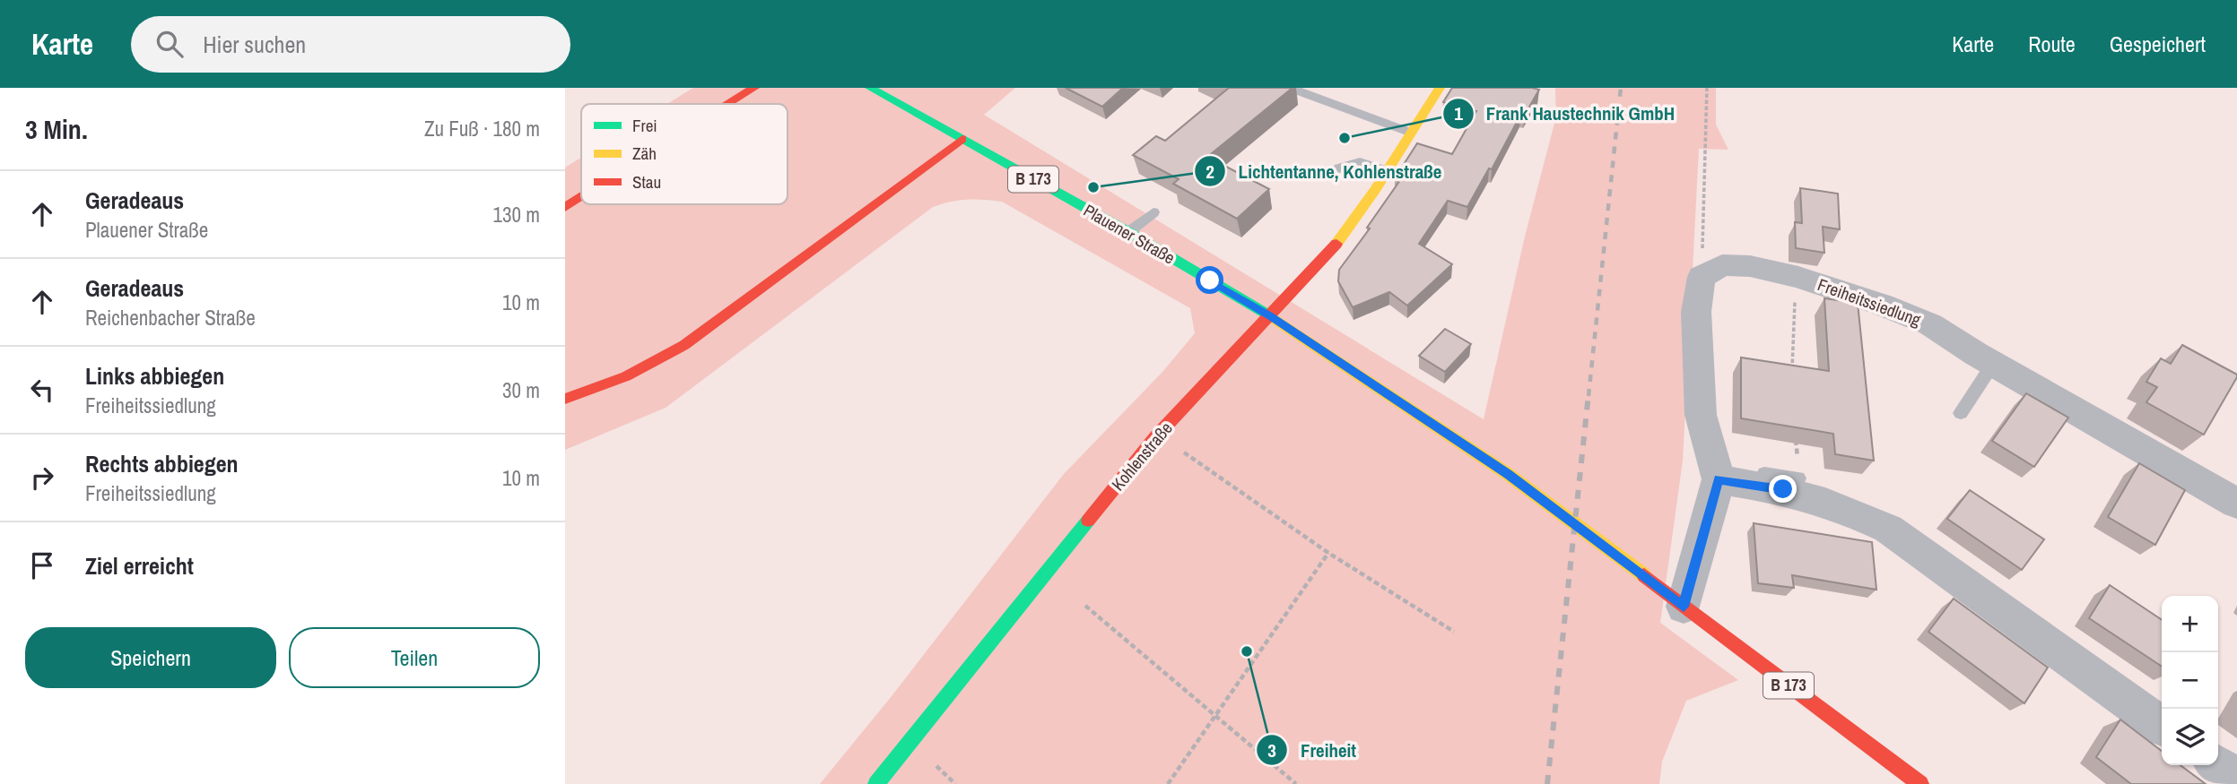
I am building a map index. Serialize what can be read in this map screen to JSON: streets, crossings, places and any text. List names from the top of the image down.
{
  "streets": {
    "main road": ["B 173", "Plauener Straße", "Kohlenstraße"],
    "street": ["Freiheitssiedlung"]
  },
  "crossings": [
    ["B 173", "Plauener Straße"],
    ["Plauener Straße", "Kohlenstraße"]
  ],
  "places": ["Frank Haustechnik GmbH", "Lichtentanne, Kohlenstraße", "Freiheit"],
  "legend": ["Frei", "Zäh", "Stau"],
  "page": {
    "header": "Karte",
    "search": "Hier suchen",
    "nav": ["Karte", "Route", "Gespeichert"],
    "heading": ["3 Min.", "Zu Fuß · 180 m"],
    "list": [
      ["Geradeaus", "Plauener Straße", "130 m"],
      ["Geradeaus", "Reichenbacher Straße", "10 m"],
      ["Links abbiegen", "Freiheitssiedlung", "30 m"],
      ["Rechts abbiegen", "Freiheitssiedlung", "10 m"],
      "Ziel erreicht"
    ],
    "map_buttons": ["+", "−"],
    "buttons": ["Speichern", "Teilen"]
  }
}
